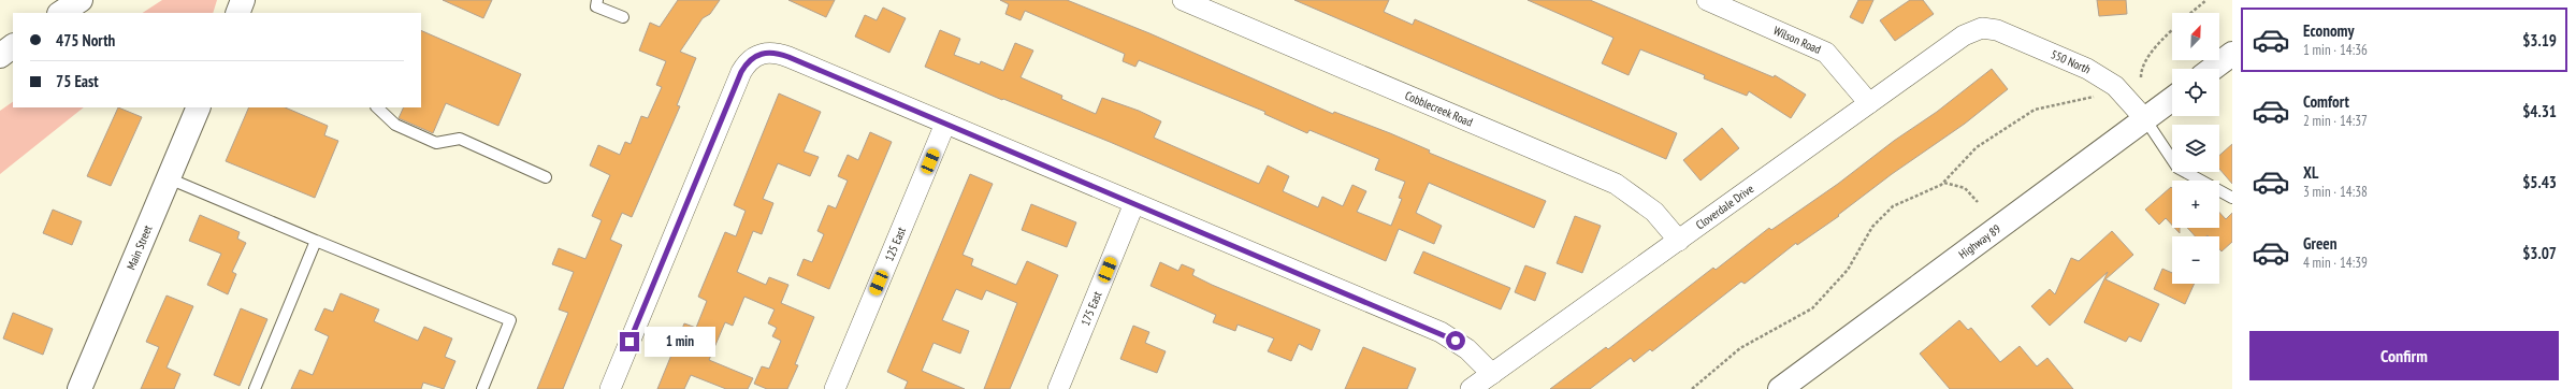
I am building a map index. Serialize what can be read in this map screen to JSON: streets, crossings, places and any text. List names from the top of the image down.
{
  "streets": {
    "main road": ["Highway 89", "Main Street"],
    "street": [
      "Wilson Road",
      "550 North",
      "Cobblecreek Road",
      "Cloverdale Drive",
      "125 East",
      "175 East"
    ]
  },
  "crossings": [
    ["Wilson Road", "Cloverdale Drive"],
    ["550 North", "Cloverdale Drive"],
    ["550 North", "Highway 89"],
    ["Cobblecreek Road", "Cloverdale Drive"]
  ],
  "north": "top right",
  "page": {
    "list": [
      {
        "name": "Economy",
        "note": "1 min · 14:36",
        "value": "$3.19"
      },
      {
        "name": "Comfort",
        "note": "2 min · 14:37",
        "value": "$4.31"
      },
      {
        "name": "XL",
        "note": "3 min · 14:38",
        "value": "$5.43"
      },
      {
        "name": "Green",
        "note": "4 min · 14:39",
        "value": "$3.07"
      }
    ],
    "map_buttons": ["+", "−"],
    "banner": ["475 North", "75 East"],
    "buttons": "Confirm",
    "bubble": "1 min"
  }
}
